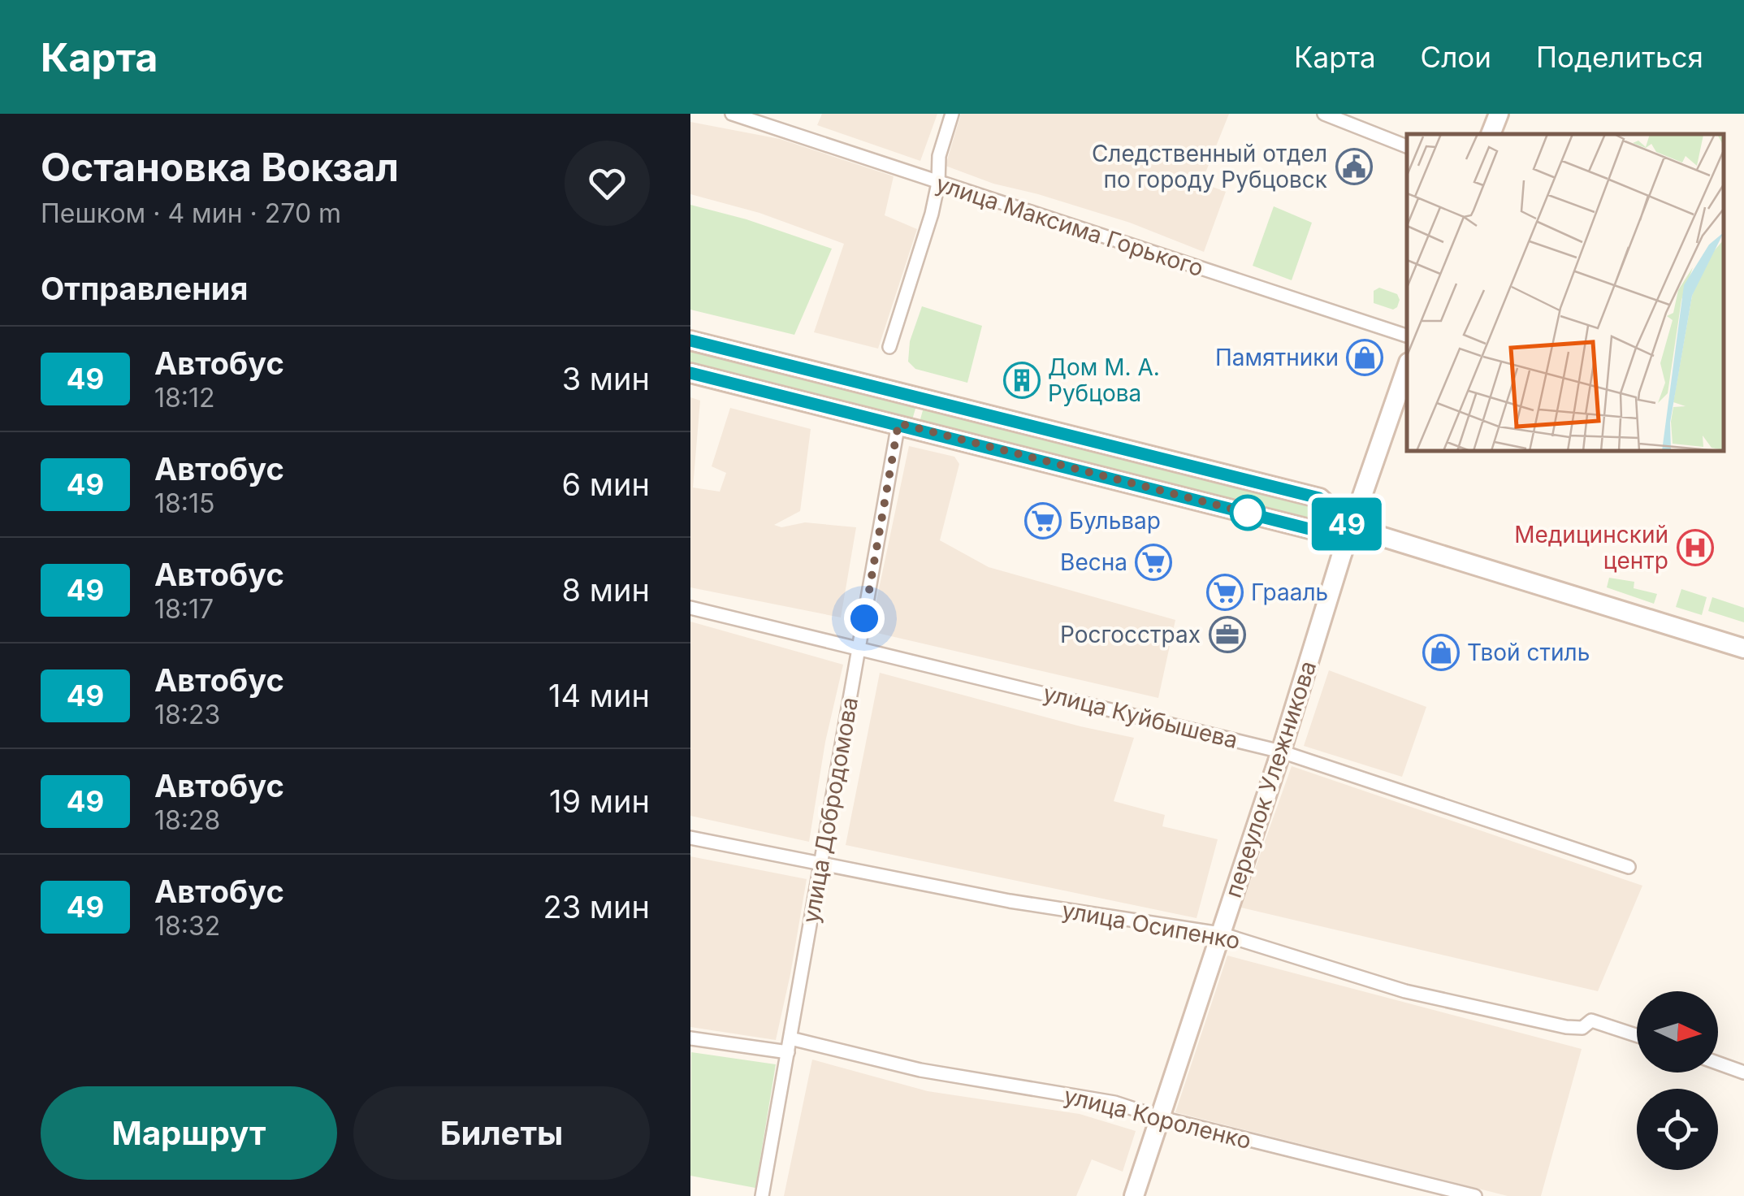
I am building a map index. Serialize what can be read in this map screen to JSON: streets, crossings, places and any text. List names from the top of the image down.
{
  "streets": {
    "main road": ["переулок Улежникова"],
    "street": [
      "улица Максима Горького",
      "улица Куйбышева",
      "улица Добродомова",
      "улица Осипенко",
      "улица Короленко"
    ]
  },
  "crossings": [
    ["улица Куйбышева", "переулок Улежникова"],
    ["улица Куйбышева", "улица Добродомова"],
    ["переулок Улежникова", "улица Осипенко"],
    ["переулок Улежникова", "улица Короленко"],
    ["улица Добродомова", "улица Осипенко"],
    ["улица Добродомова", "улица Короленко"]
  ],
  "places": {
    "public building": ["Следственный отдел по городу Рубцовск"],
    "shop": ["Памятники", "Твой стиль"],
    "building": ["Дом М. А. Рубцова"],
    "supermarket": ["Бульвар", "Весна", "Грааль"],
    "hospital": ["Медицинский центр"],
    "office": ["Росгосстрах"]
  },
  "lines": ["bus line 49"],
  "north": "right",
  "page": {
    "header": "Карта",
    "nav": ["Карта", "Слои", "Поделиться"],
    "heading": [
      ["Остановка Вокзал", "Пешком · 4 мин · 270 m"],
      "Отправления"
    ],
    "on_map": "49",
    "list": [
      {
        "mark": "49",
        "name": "Автобус",
        "note": "18:12",
        "value": "3 мин"
      },
      {
        "mark": "49",
        "name": "Автобус",
        "note": "18:15",
        "value": "6 мин"
      },
      {
        "mark": "49",
        "name": "Автобус",
        "note": "18:17",
        "value": "8 мин"
      },
      {
        "mark": "49",
        "name": "Автобус",
        "note": "18:23",
        "value": "14 мин"
      },
      {
        "mark": "49",
        "name": "Автобус",
        "note": "18:28",
        "value": "19 мин"
      },
      {
        "mark": "49",
        "name": "Автобус",
        "note": "18:32",
        "value": "23 мин"
      }
    ],
    "buttons": ["Маршрут", "Билеты"]
  }
}
